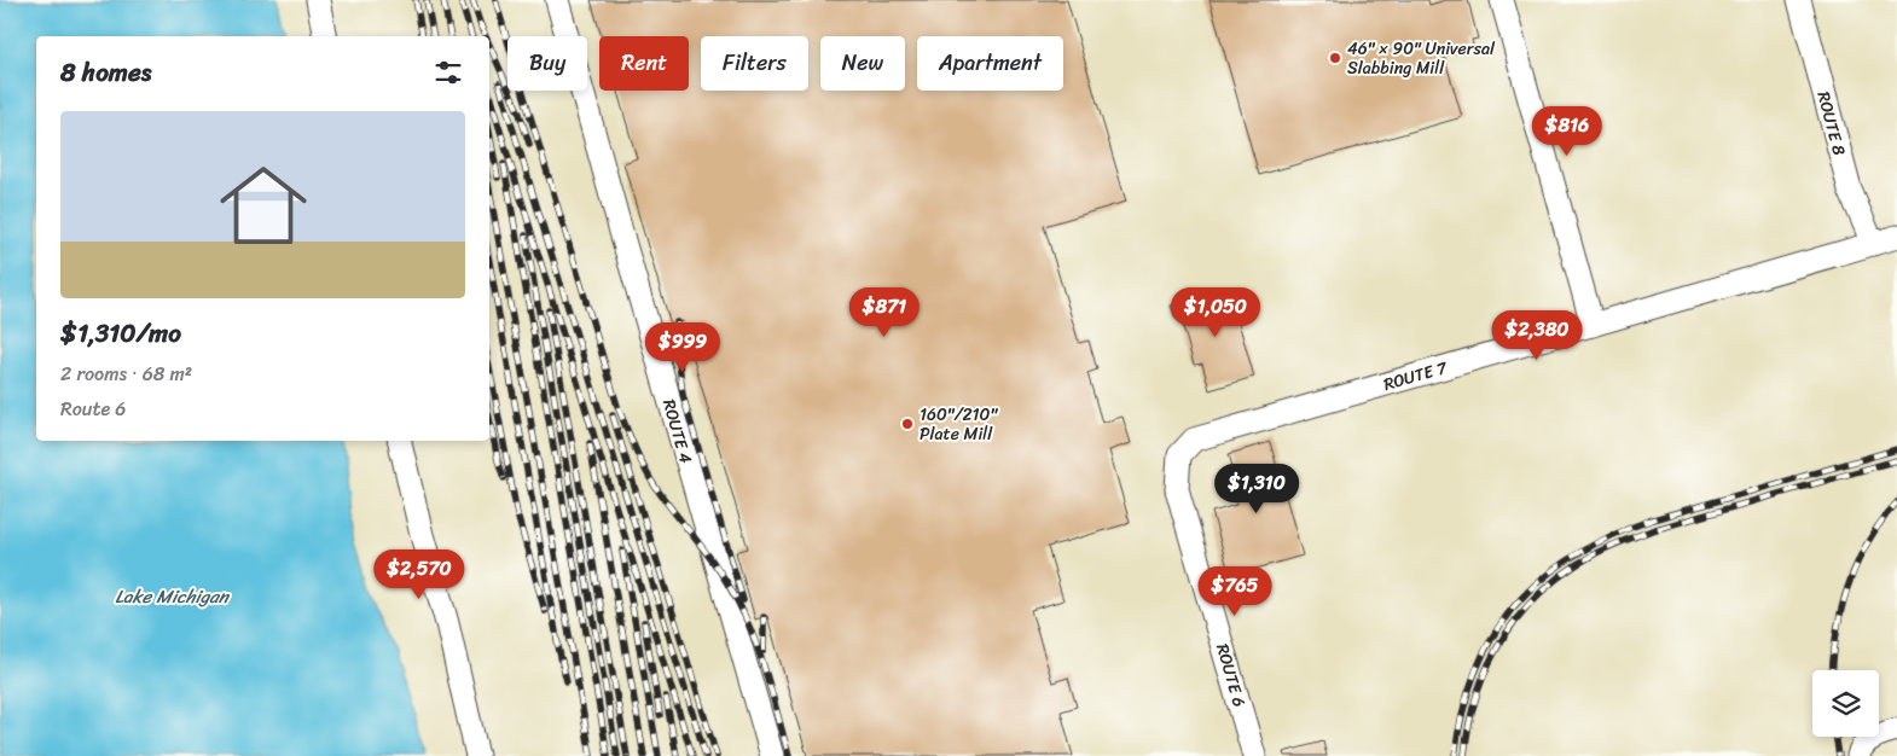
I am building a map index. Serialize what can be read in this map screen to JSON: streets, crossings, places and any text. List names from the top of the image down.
{
  "streets": {
    "street": [
      "ROUTE 8",
      "ROUTE 7",
      "ROUTE 4",
      "ROUTE 6"
    ]
  },
  "crossings": [
    ["ROUTE 8", "ROUTE 7"],
    ["ROUTE 7", "ROUTE 6"]
  ],
  "water": ["Lake Michigan"],
  "places": ["46\" × 90\" Universal Slabbing Mill", "160\"/210\" Plate Mill"],
  "page": {
    "chip": [
      "Buy",
      "Rent",
      "Filters",
      "New",
      "Apartment"
    ],
    "heading": "8 homes",
    "price": [
      "$816",
      "$871",
      "$1,050",
      "$2,380",
      "$999",
      "$1,310",
      "$2,570",
      "$765"
    ],
    "list": [
      {
        "name": "$1,310/mo",
        "note": "2 rooms · 68 m² · Route 6"
      }
    ]
  }
}
